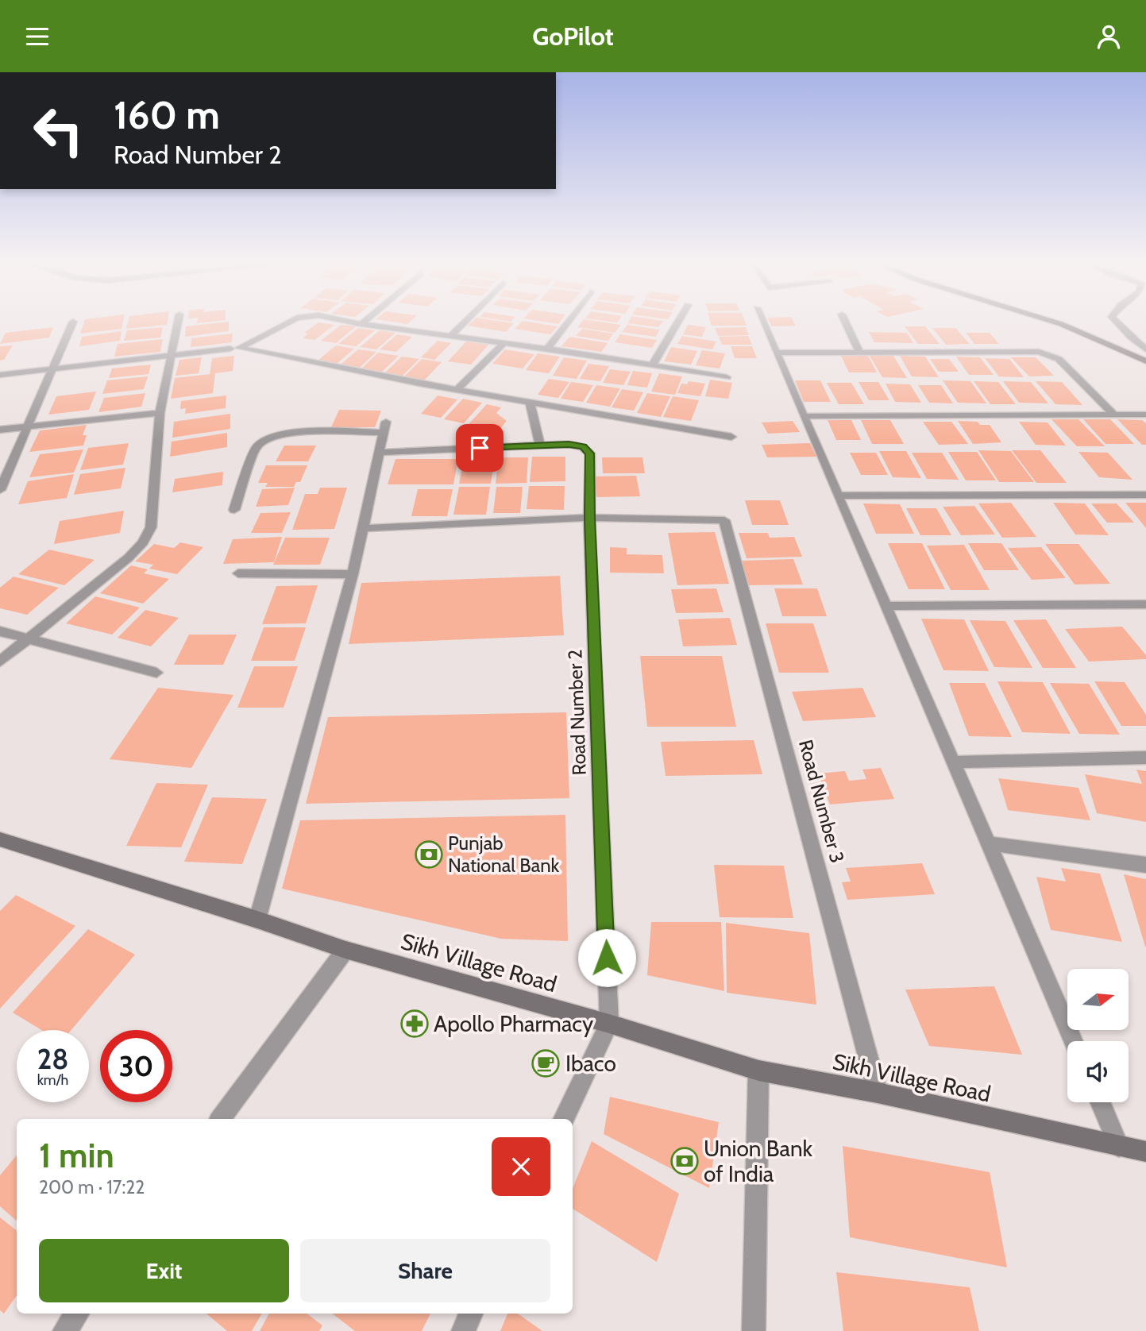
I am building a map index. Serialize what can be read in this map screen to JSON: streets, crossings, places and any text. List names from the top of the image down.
{
  "streets": {
    "main road": ["Sikh Village Road"],
    "street": ["Road Number 2", "Road Number 3"]
  },
  "crossings": [
    ["Road Number 2", "Road Number 3"],
    ["Road Number 2", "Sikh Village Road"],
    ["Road Number 3", "Sikh Village Road"]
  ],
  "places": {
    "bank": ["Punjab National Bank", "Union Bank of India"],
    "pharmacy": ["Apollo Pharmacy"],
    "cafe": ["Ibaco"]
  },
  "north": "right",
  "page": {
    "header": "GoPilot",
    "turn": ["160 m", "Road Number 2"],
    "speed": "28 km/h",
    "limit": "30",
    "heading": ["1 min", "200 m · 17:22"],
    "buttons": ["Exit", "Share"]
  }
}
